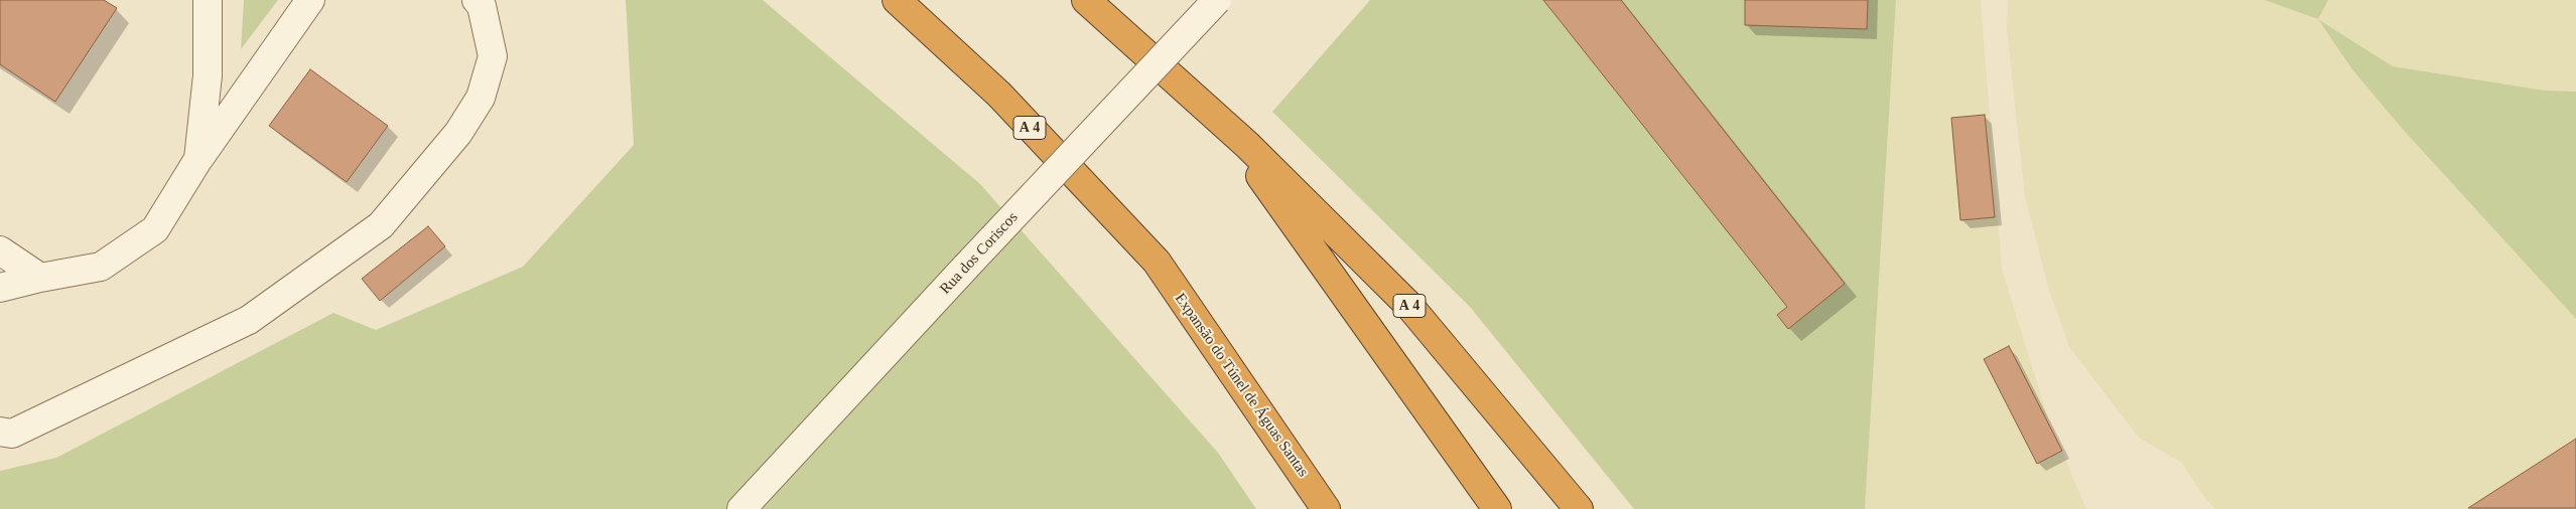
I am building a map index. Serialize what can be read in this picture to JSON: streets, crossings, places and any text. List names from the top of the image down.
{
  "streets": {
    "highway": ["A 4", "Expansão do Túnel de Águas Santas"],
    "street": ["Rua dos Coriscos"]
  }
}
